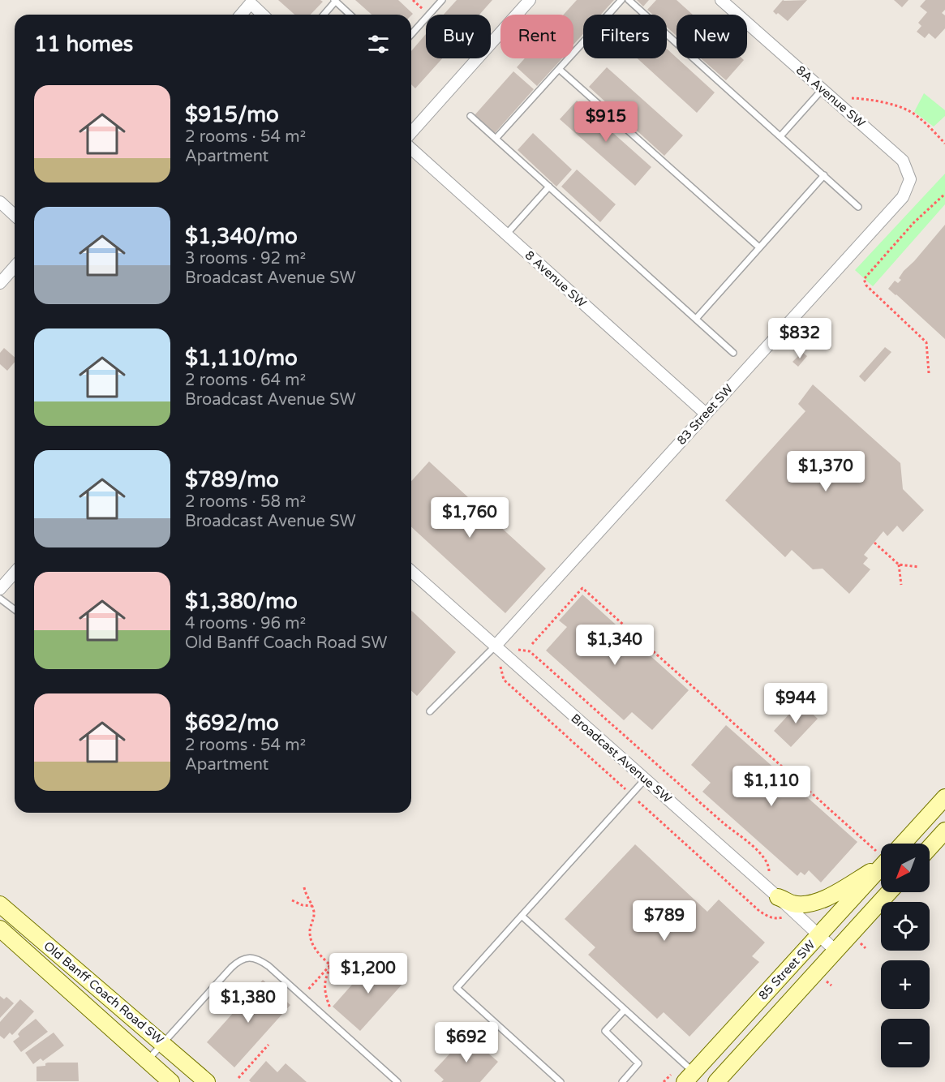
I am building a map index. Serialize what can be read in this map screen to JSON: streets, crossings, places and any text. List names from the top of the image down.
{
  "streets": {
    "main road": ["85 Street SW", "Old Banff Coach Road SW"],
    "street": [
      "8A Avenue SW",
      "8 Avenue SW",
      "83 Street SW",
      "Broadcast Avenue SW"
    ]
  },
  "crossings": [
    ["8A Avenue SW", "83 Street SW"],
    ["8 Avenue SW", "83 Street SW"],
    ["83 Street SW", "Broadcast Avenue SW"],
    ["Broadcast Avenue SW", "85 Street SW"]
  ],
  "north": "bottom left",
  "page": {
    "chip": [
      "Buy",
      "Rent",
      "Filters",
      "New"
    ],
    "heading": "11 homes",
    "list": [
      {
        "name": "$915/mo",
        "note": "2 rooms · 54 m² · Apartment"
      },
      {
        "name": "$1,340/mo",
        "note": "3 rooms · 92 m² · Broadcast Avenue SW"
      },
      {
        "name": "$1,110/mo",
        "note": "2 rooms · 64 m² · Broadcast Avenue SW"
      },
      {
        "name": "$789/mo",
        "note": "2 rooms · 58 m² · Broadcast Avenue SW"
      },
      {
        "name": "$1,380/mo",
        "note": "4 rooms · 96 m² · Old Banff Coach Road SW"
      },
      {
        "name": "$692/mo",
        "note": "2 rooms · 54 m² · Apartment"
      }
    ],
    "price": [
      "$915",
      "$832",
      "$1,370",
      "$1,760",
      "$1,340",
      "$944",
      "$1,110",
      "$789",
      "$1,200",
      "$1,380",
      "$692"
    ],
    "map_buttons": ["+", "−"]
  }
}
